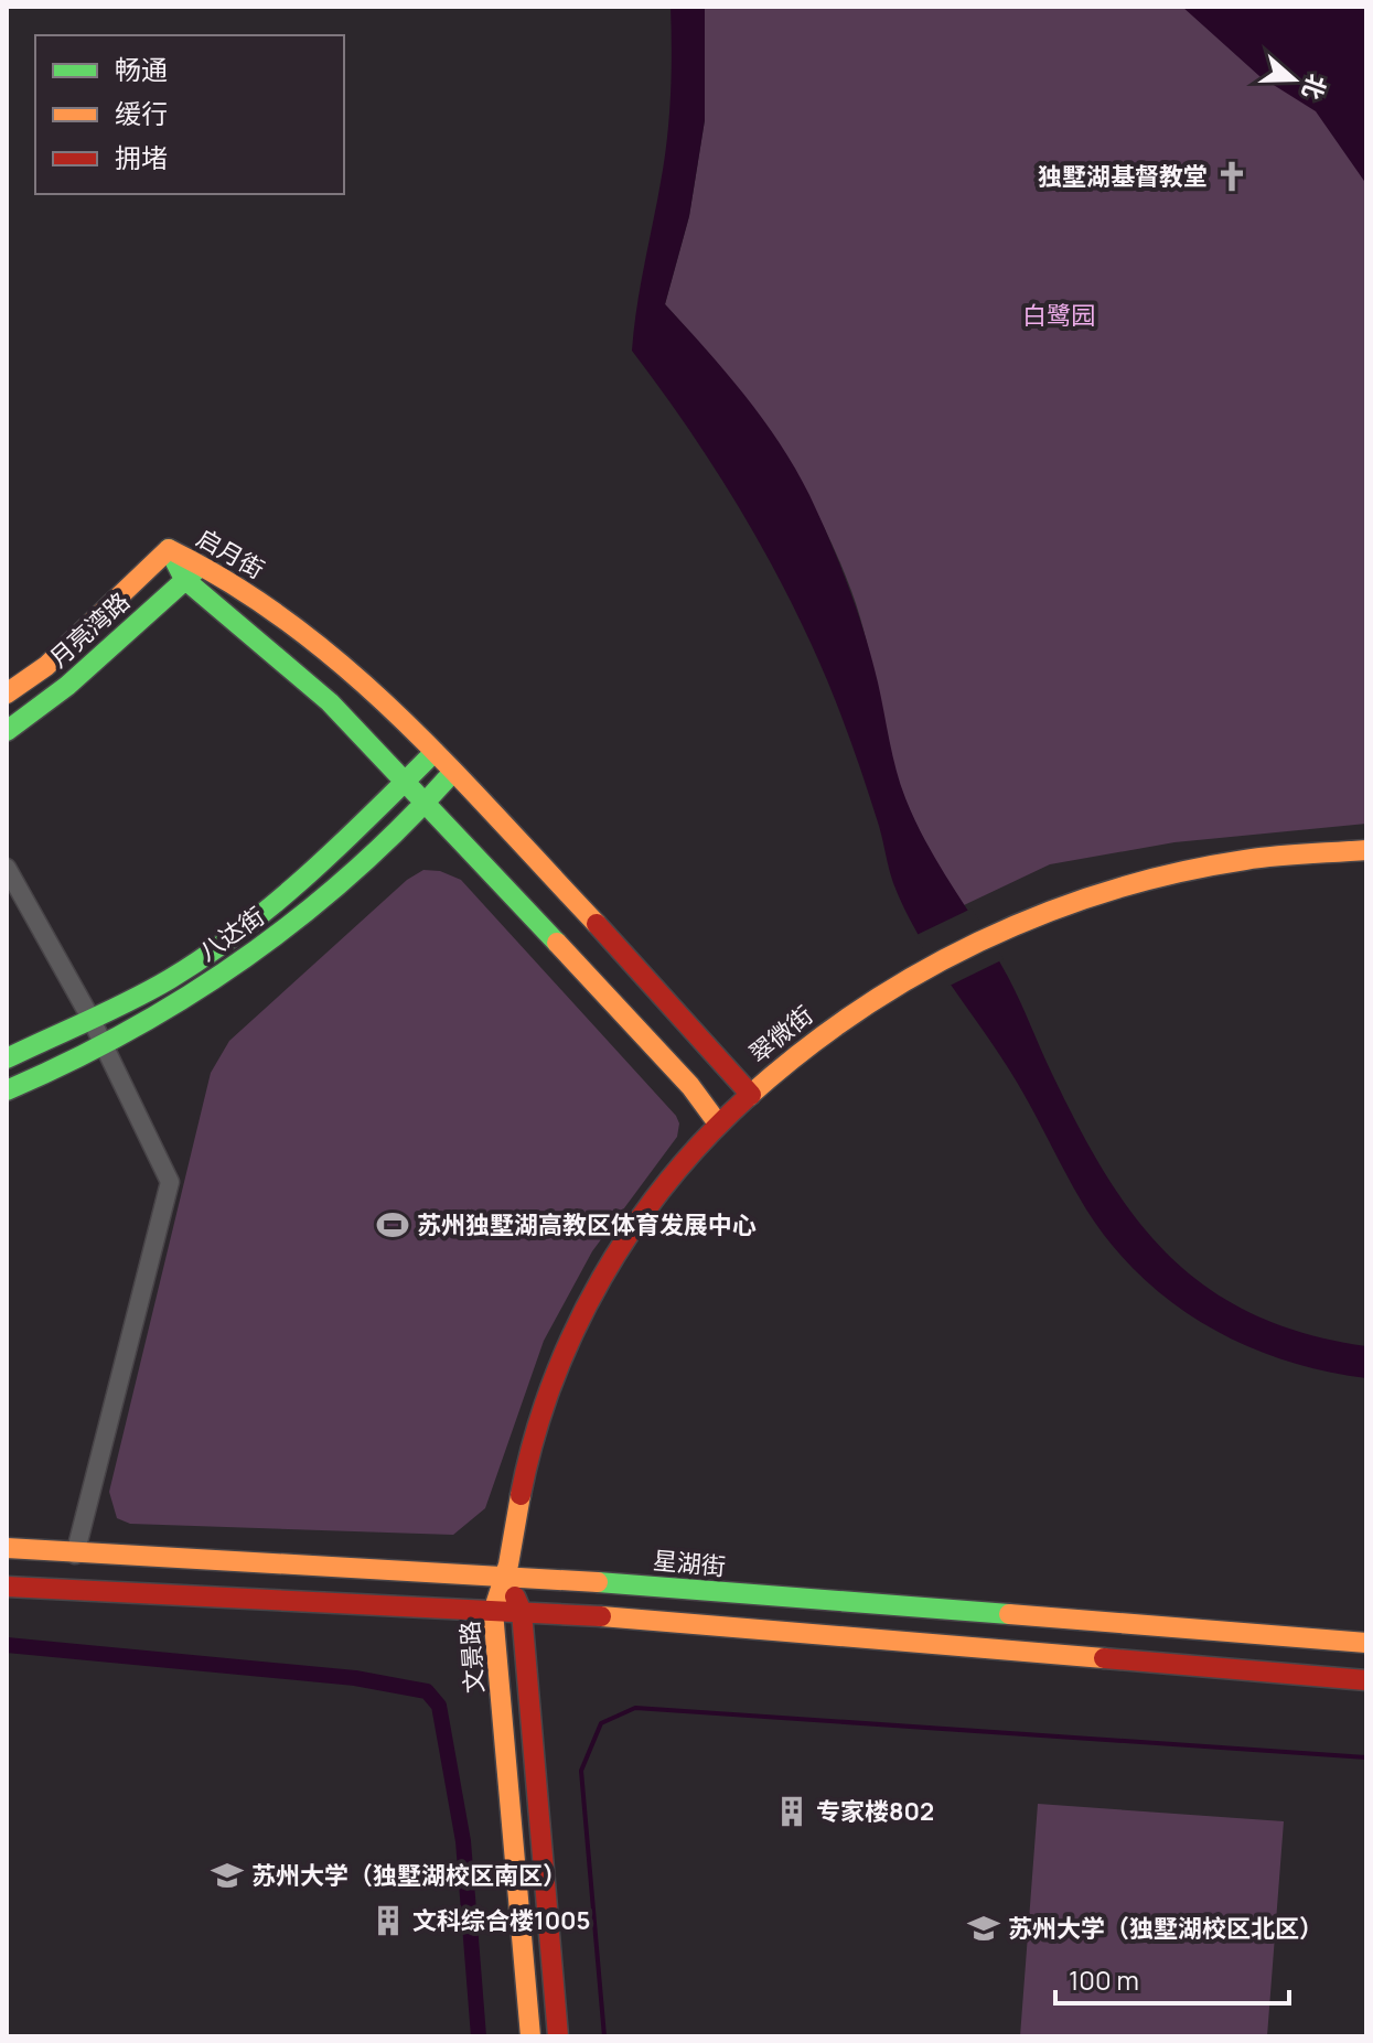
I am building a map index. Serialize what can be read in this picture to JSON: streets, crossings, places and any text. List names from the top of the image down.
{
  "streets": {
    "street": [
      "启月街",
      "月亮湾路",
      "八达街",
      "翠微街",
      "星湖街",
      "文景路"
    ]
  },
  "crossings": [
    ["启月街", "月亮湾路"],
    ["启月街", "八达街"],
    ["启月街", "翠微街"],
    ["翠微街", "星湖街"],
    ["翠微街", "文景路"],
    ["星湖街", "文景路"]
  ],
  "parks": ["白鹭园"],
  "places": {
    "church": ["独墅湖基督教堂"],
    "sports": ["苏州独墅湖高教区体育发展中心"],
    "building": ["专家楼802", "文科综合楼1005"],
    "school or university": ["苏州大学（独墅湖校区南区）", "苏州大学（独墅湖校区北区）"]
  },
  "legend": ["畅通", "缓行", "拥堵"],
  "scale_bar": "100 m",
  "north": "right"
}
